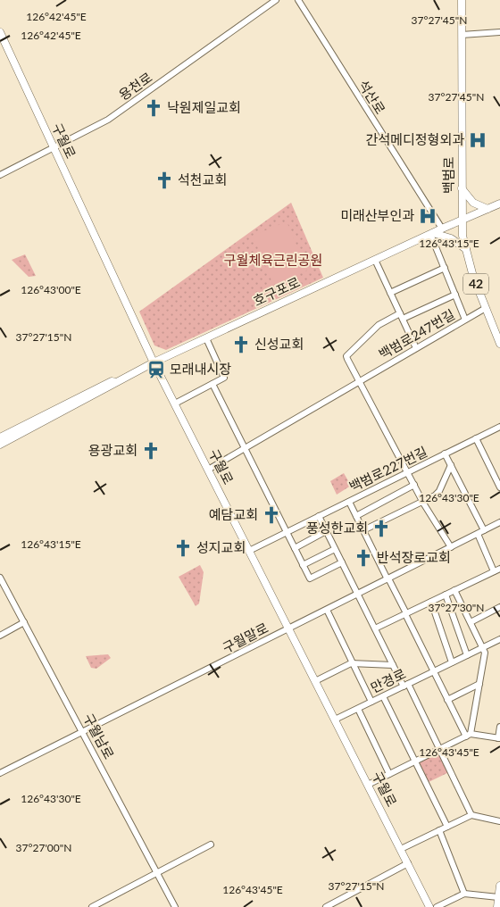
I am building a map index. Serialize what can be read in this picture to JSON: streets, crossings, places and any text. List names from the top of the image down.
{
  "streets": {
    "main road": [
      "구월로",
      "백범로",
      "42",
      "호구포로"
    ],
    "street": [
      "용천로",
      "석산로",
      "백범로247번길",
      "백범로227번길",
      "구월말로",
      "만경로",
      "구월남로"
    ]
  },
  "crossings": [
    ["용천로", "구월로"],
    ["석산로", "호구포로"],
    ["구월로", "호구포로"],
    ["구월로", "백범로247번길"],
    ["구월로", "백범로227번길"],
    ["구월로", "구월말로"],
    ["구월로", "만경로"],
    ["백범로", "호구포로"],
    ["백범로", "백범로247번길"],
    ["구월말로", "구월남로"]
  ],
  "parks": ["구월체육근린공원"],
  "places": {
    "church": [
      "낙원제일교회",
      "석천교회",
      "신성교회",
      "용광교회",
      "예담교회",
      "풍성한교회",
      "성지교회",
      "반석장로교회"
    ],
    "hospital": ["간석메디정형외과", "미래산부인과"],
    "station": ["모래내시장"]
  },
  "coordinates": [
    "126°42'45\"E",
    "37°27'45\"N",
    "126°43'15\"E",
    "126°43'00\"E",
    "37°27'15\"N",
    "126°43'30\"E",
    "37°27'30\"N",
    "126°43'45\"E",
    "37°27'00\"N"
  ]
}
